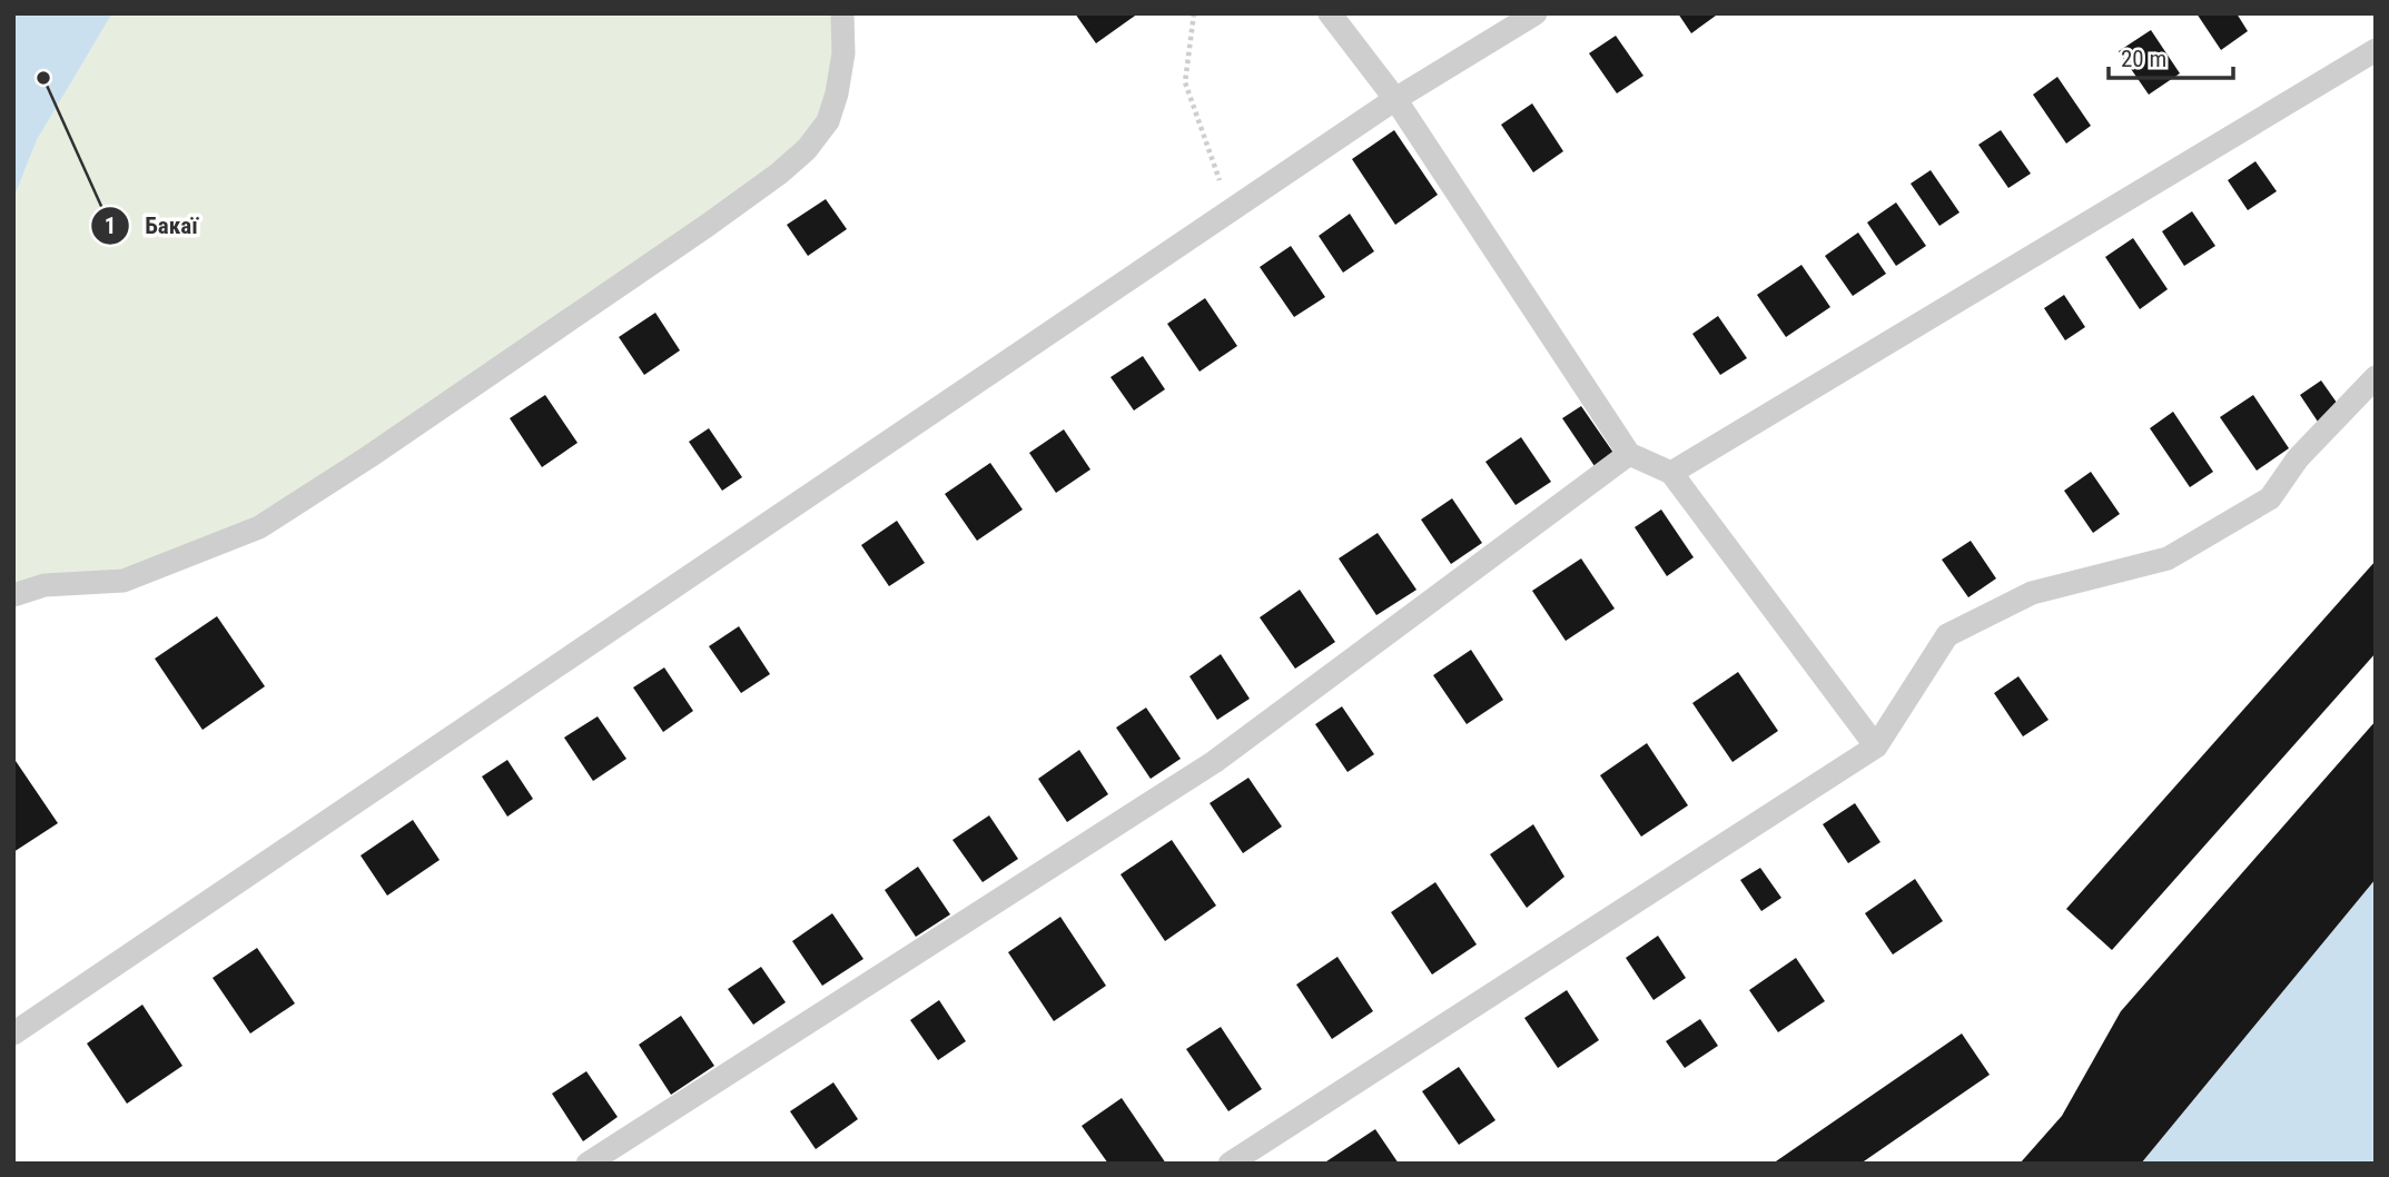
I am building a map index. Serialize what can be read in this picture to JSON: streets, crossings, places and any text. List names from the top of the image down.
{
  "places": ["Бакаї"],
  "scale_bar": "20 m"
}
